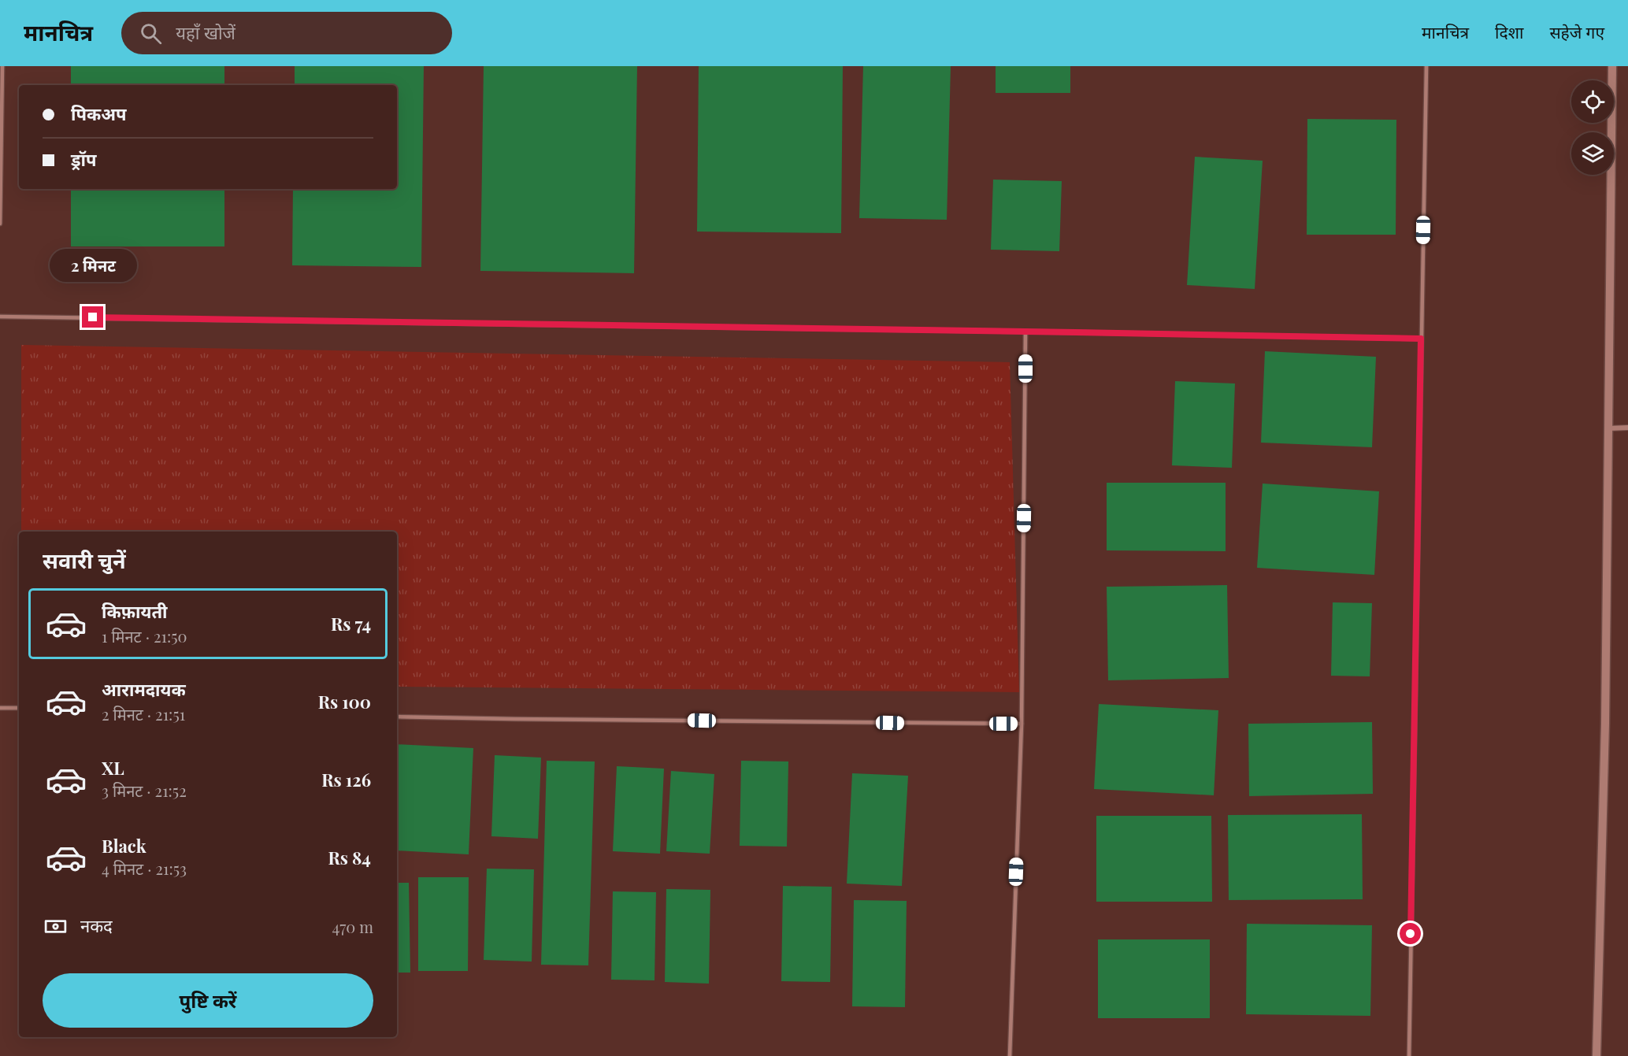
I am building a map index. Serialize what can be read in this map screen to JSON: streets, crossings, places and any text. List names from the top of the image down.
{
  "page": {
    "header": "मानचित्र",
    "search": "यहाँ खोजें",
    "nav": ["मानचित्र", "दिशा", "सहेजे गए"],
    "banner": ["पिकअप", "ड्रॉप"],
    "bubble": "2 मिनट",
    "heading": "सवारी चुनें",
    "list": [
      {
        "name": "किफ़ायती",
        "note": "1 मिनट · 21:50",
        "value": "Rs 74"
      },
      {
        "name": "आरामदायक",
        "note": "2 मिनट · 21:51",
        "value": "Rs 100"
      },
      {
        "name": "XL",
        "note": "3 मिनट · 21:52",
        "value": "Rs 126"
      },
      {
        "name": "Black",
        "note": "4 मिनट · 21:53",
        "value": "Rs 84"
      }
    ],
    "pay": ["नकद", "470 m"],
    "buttons": "पुष्टि करें"
  }
}
